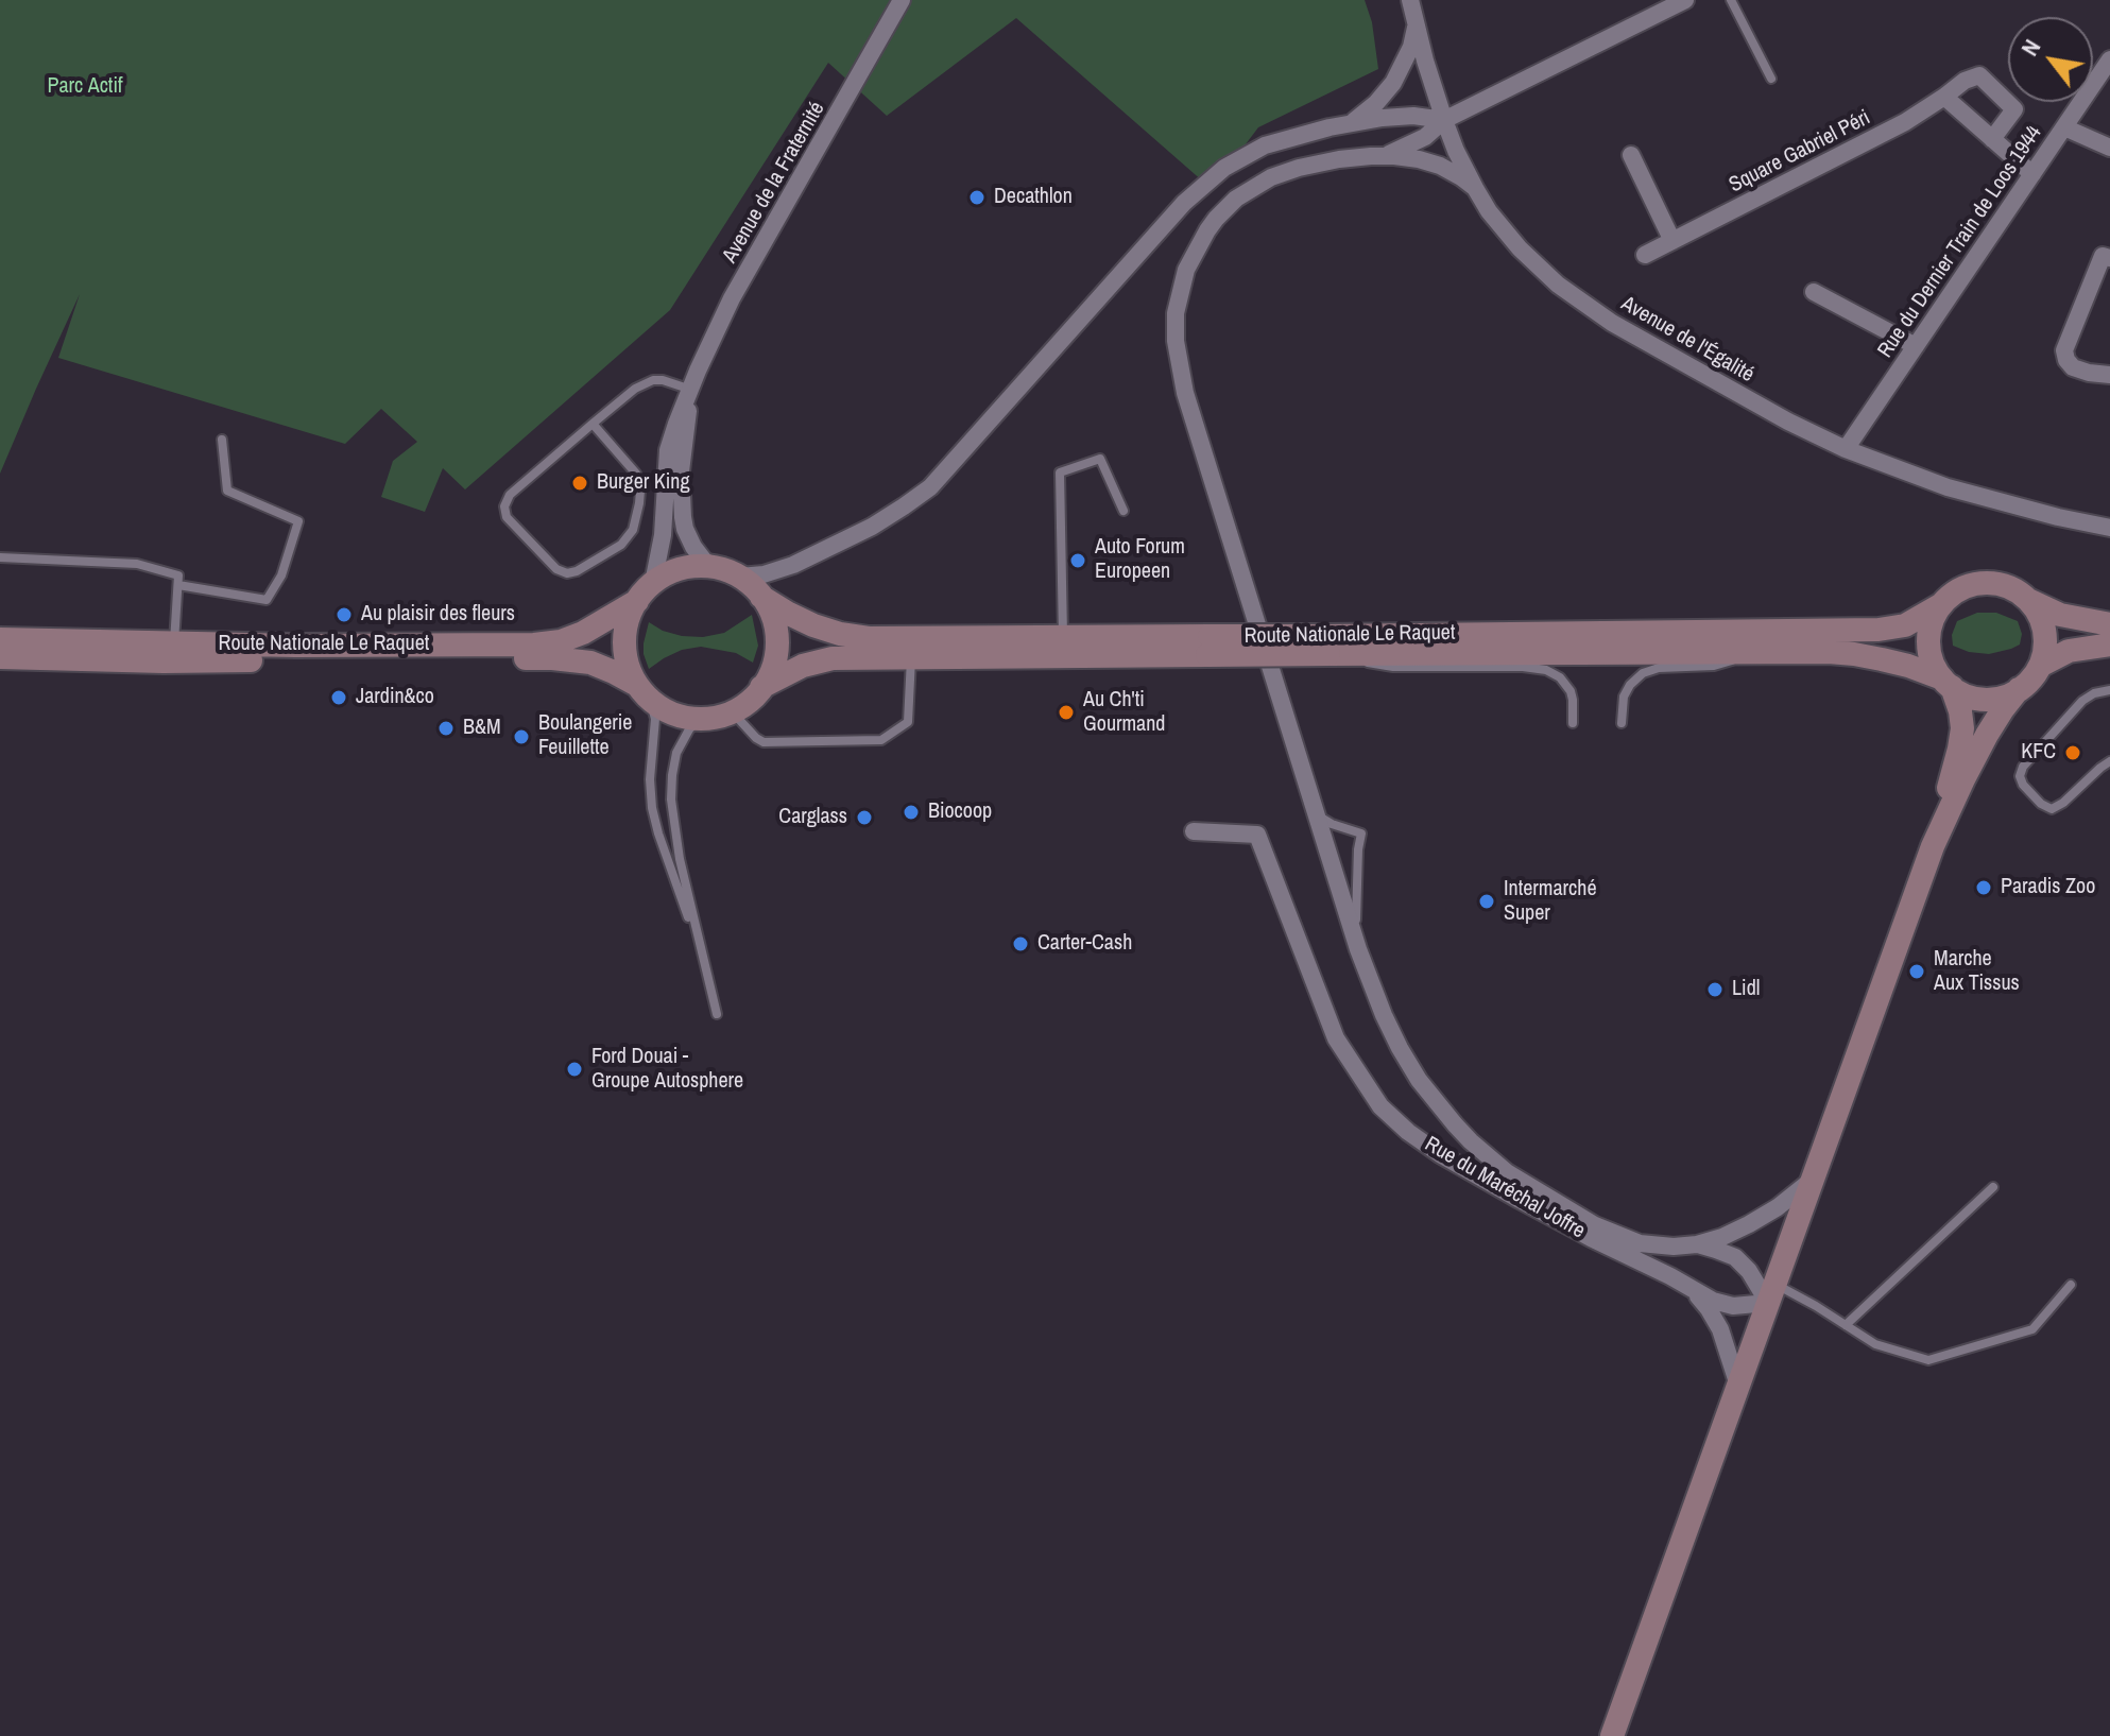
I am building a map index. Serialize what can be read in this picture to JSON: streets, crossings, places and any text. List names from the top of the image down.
{
  "streets": {
    "main road": ["Route Nationale Le Raquet"],
    "street": [
      "Square Gabriel Péri",
      "Avenue de la Fraternité",
      "Rue du Dernier Train de Loos 1944",
      "Avenue de l'Égalité",
      "Rue du Maréchal Joffre"
    ]
  },
  "crossings": [
    ["Avenue de la Fraternité", "Route Nationale Le Raquet"],
    ["Rue du Dernier Train de Loos 1944", "Avenue de l'Égalité"]
  ],
  "parks": ["Parc Actif"],
  "places": [
    "Decathlon",
    "Burger King",
    "Auto Forum Europeen",
    "Au plaisir des fleurs",
    "Jardin&co",
    "Au Ch'ti Gourmand",
    "B&M",
    "Boulangerie Feuillette",
    "KFC",
    "Biocoop",
    "Carglass",
    "Paradis Zoo",
    "Intermarché Super",
    "Carter-Cash",
    "Marche Aux Tissus",
    "Lidl",
    "Ford Douai - Groupe Autosphere"
  ],
  "north": "top left"
}
